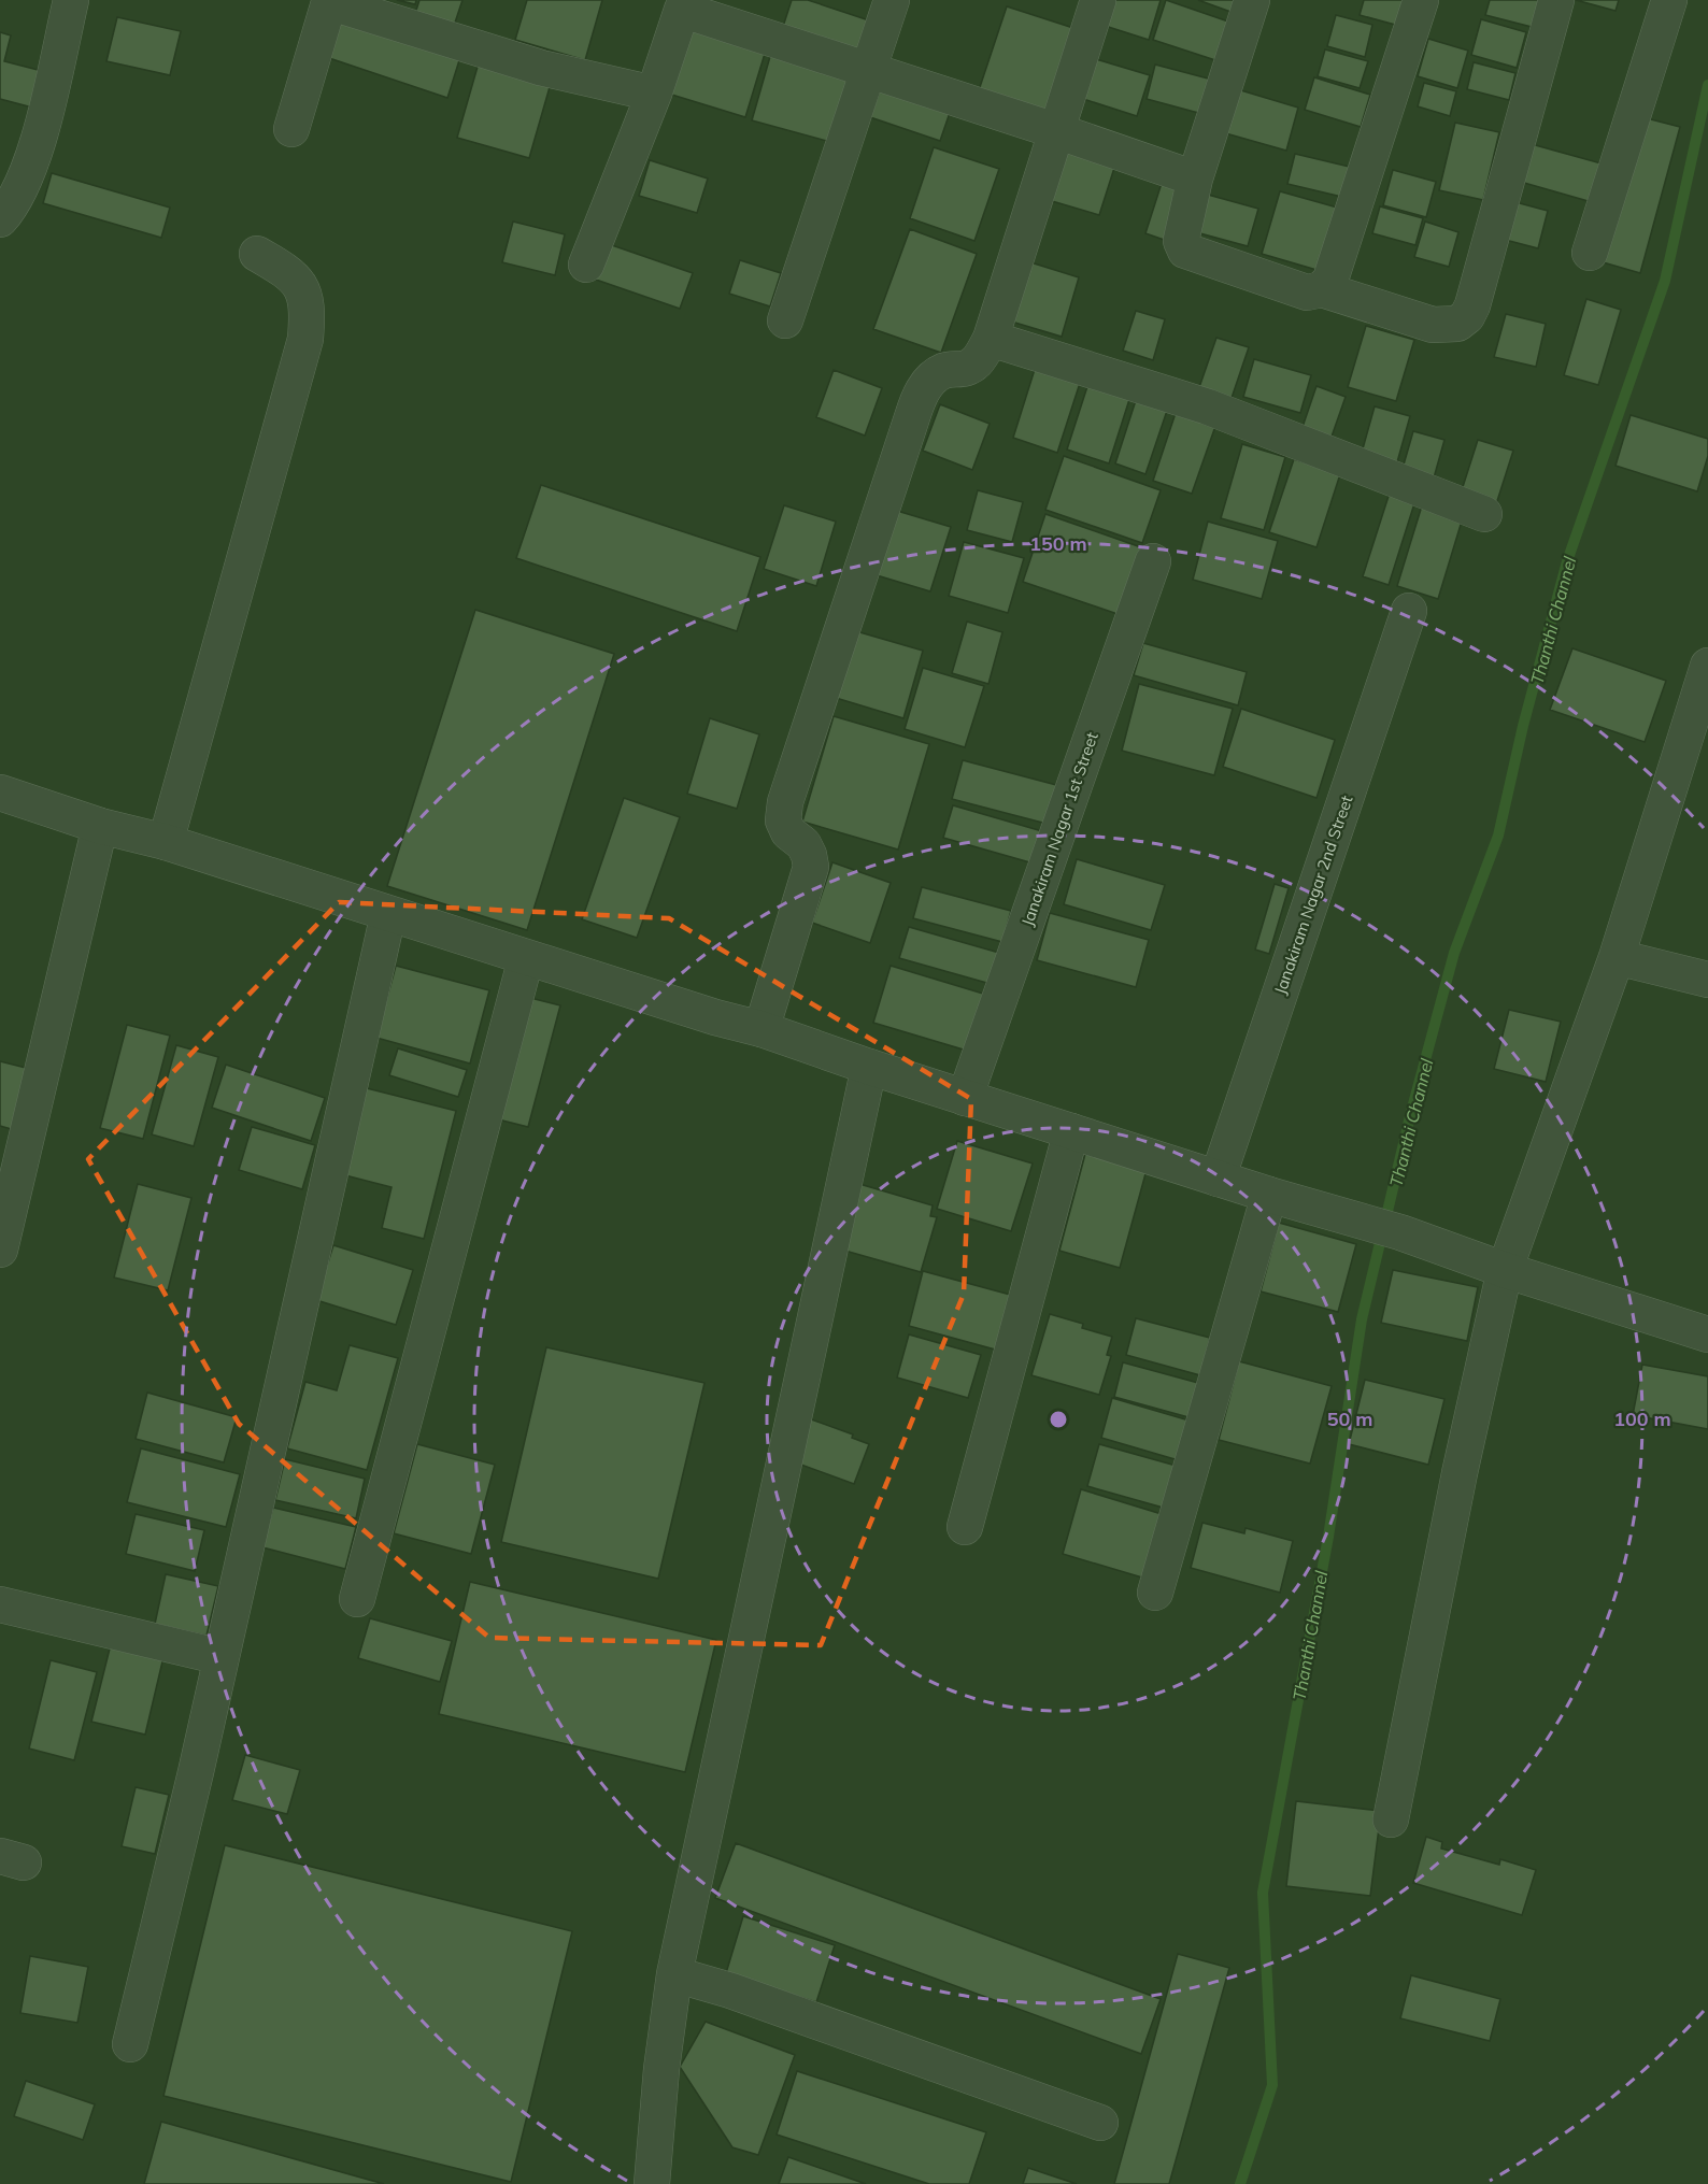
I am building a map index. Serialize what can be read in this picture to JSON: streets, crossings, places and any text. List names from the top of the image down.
{
  "streets": {
    "street": ["Janakiram Nagar 1st Street", "Janakiram Nagar 2nd Street"]
  },
  "water": ["Thanthi Channel"],
  "rings": ["150 m", "50 m", "100 m"]
}
